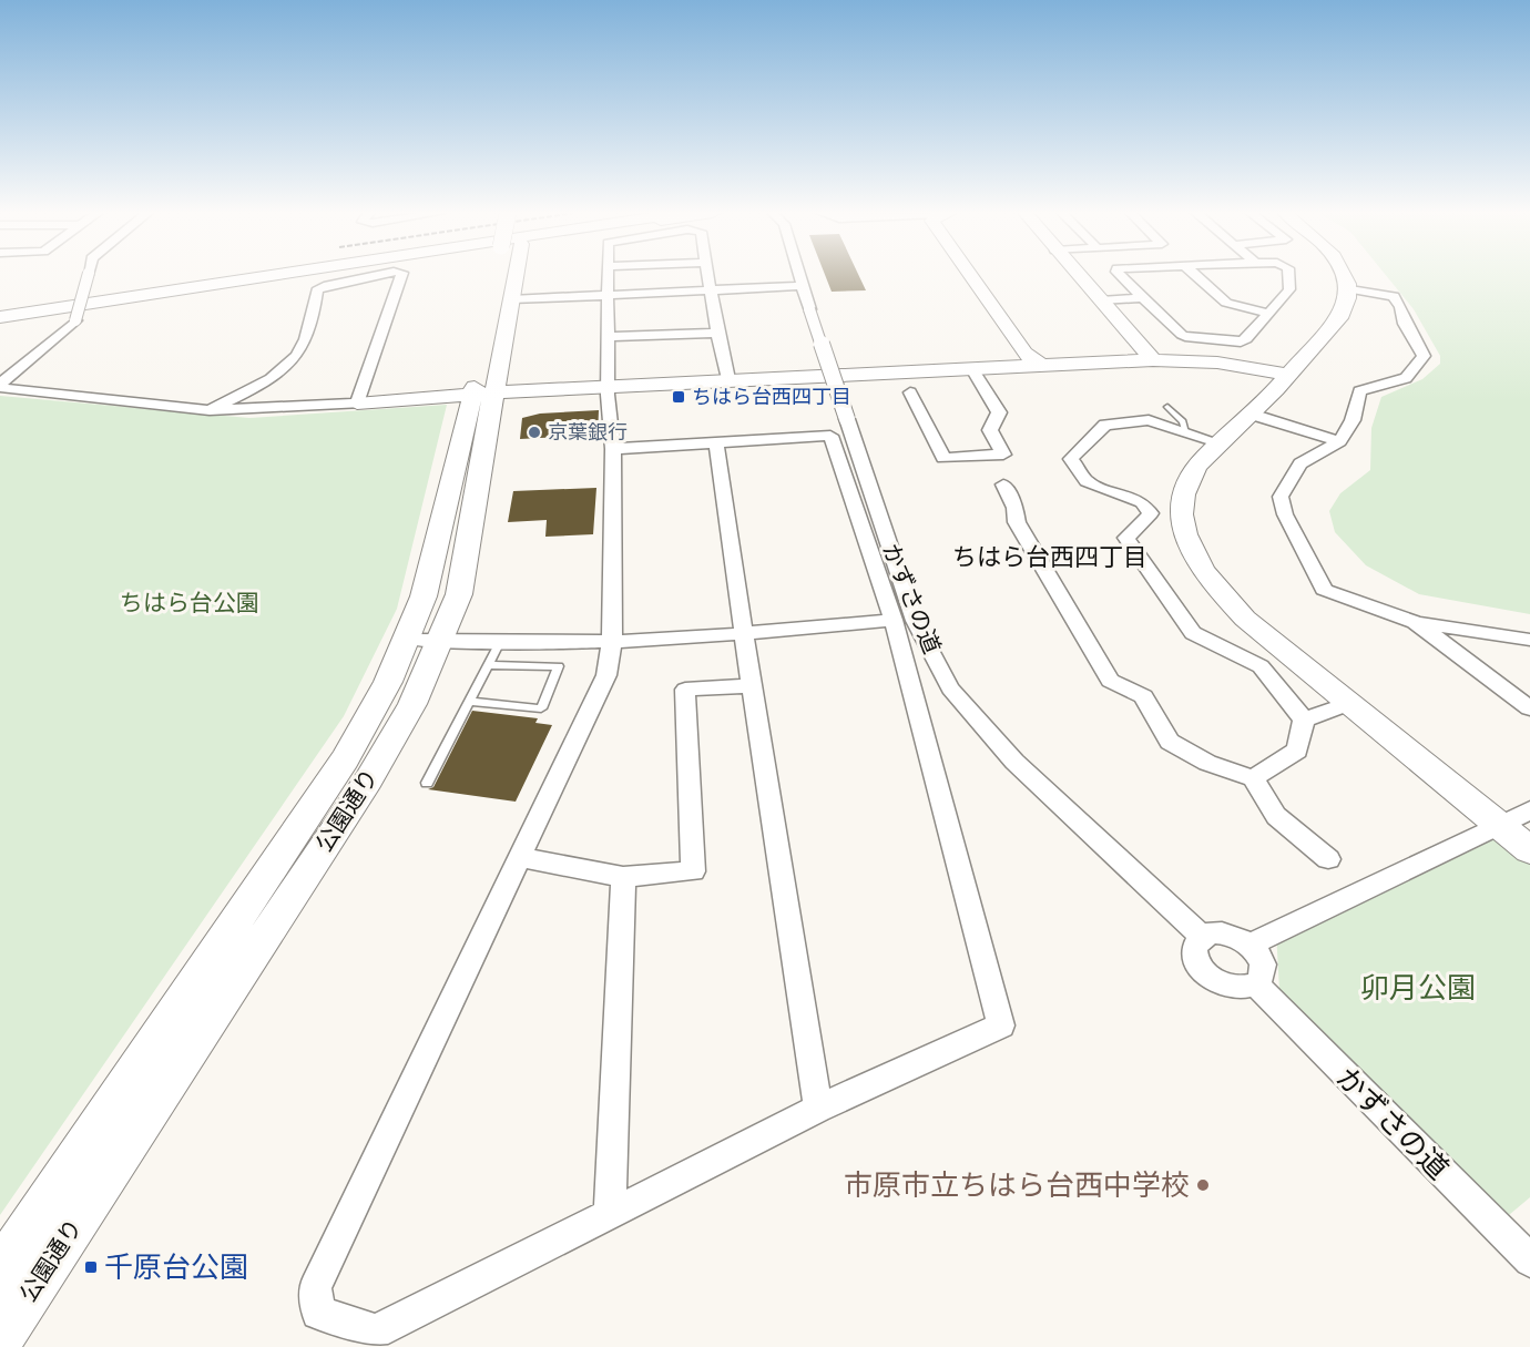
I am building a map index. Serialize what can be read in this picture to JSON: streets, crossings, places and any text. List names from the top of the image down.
{
  "streets": {
    "street": ["かずさの道", "公園通り"]
  },
  "districts": ["ちはら台西四丁目"],
  "parks": ["ちはら台公園", "卯月公園"],
  "places": {
    "transit": ["ちはら台西四丁目", "千原台公園"],
    "other": ["京葉銀行", "市原市立ちはら台西中学校"]
  }
}
